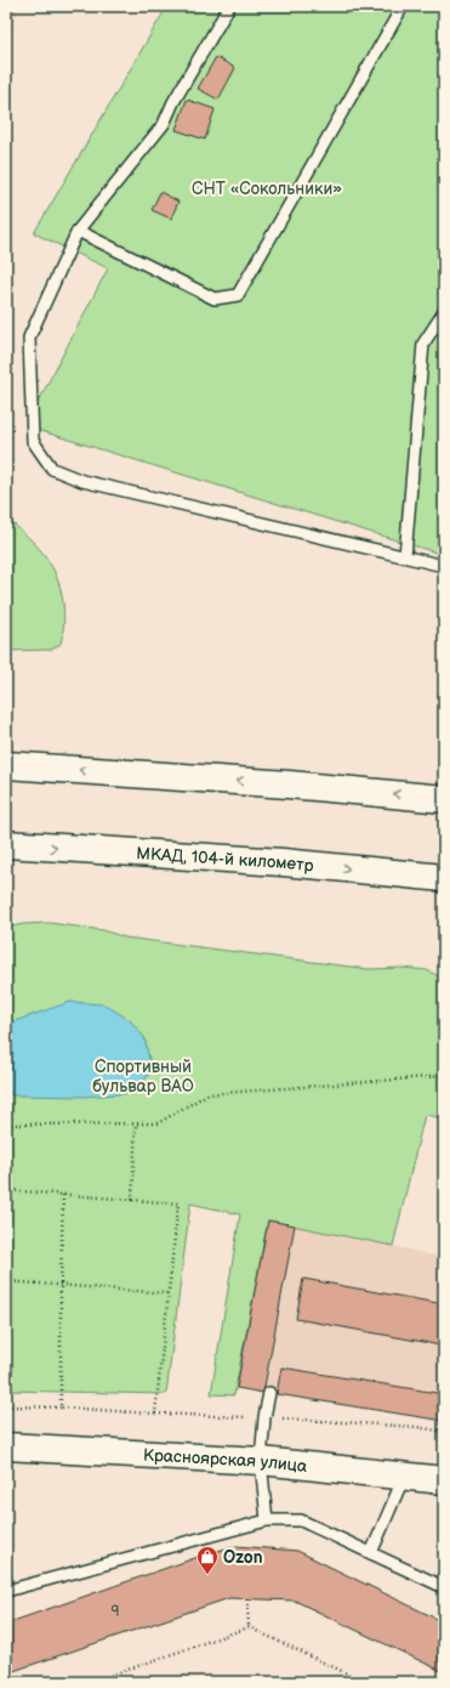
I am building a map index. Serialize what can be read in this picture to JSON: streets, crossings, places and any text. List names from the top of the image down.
{
  "streets": {
    "main road": ["МКАД, 104-й километр", "Красноярская улица"]
  },
  "parks": ["СНТ «Сокольники»", "Спортивный бульвар ВАО"],
  "places": {
    "shop": ["Ozon"]
  },
  "house_numbers": ["9"]
}
